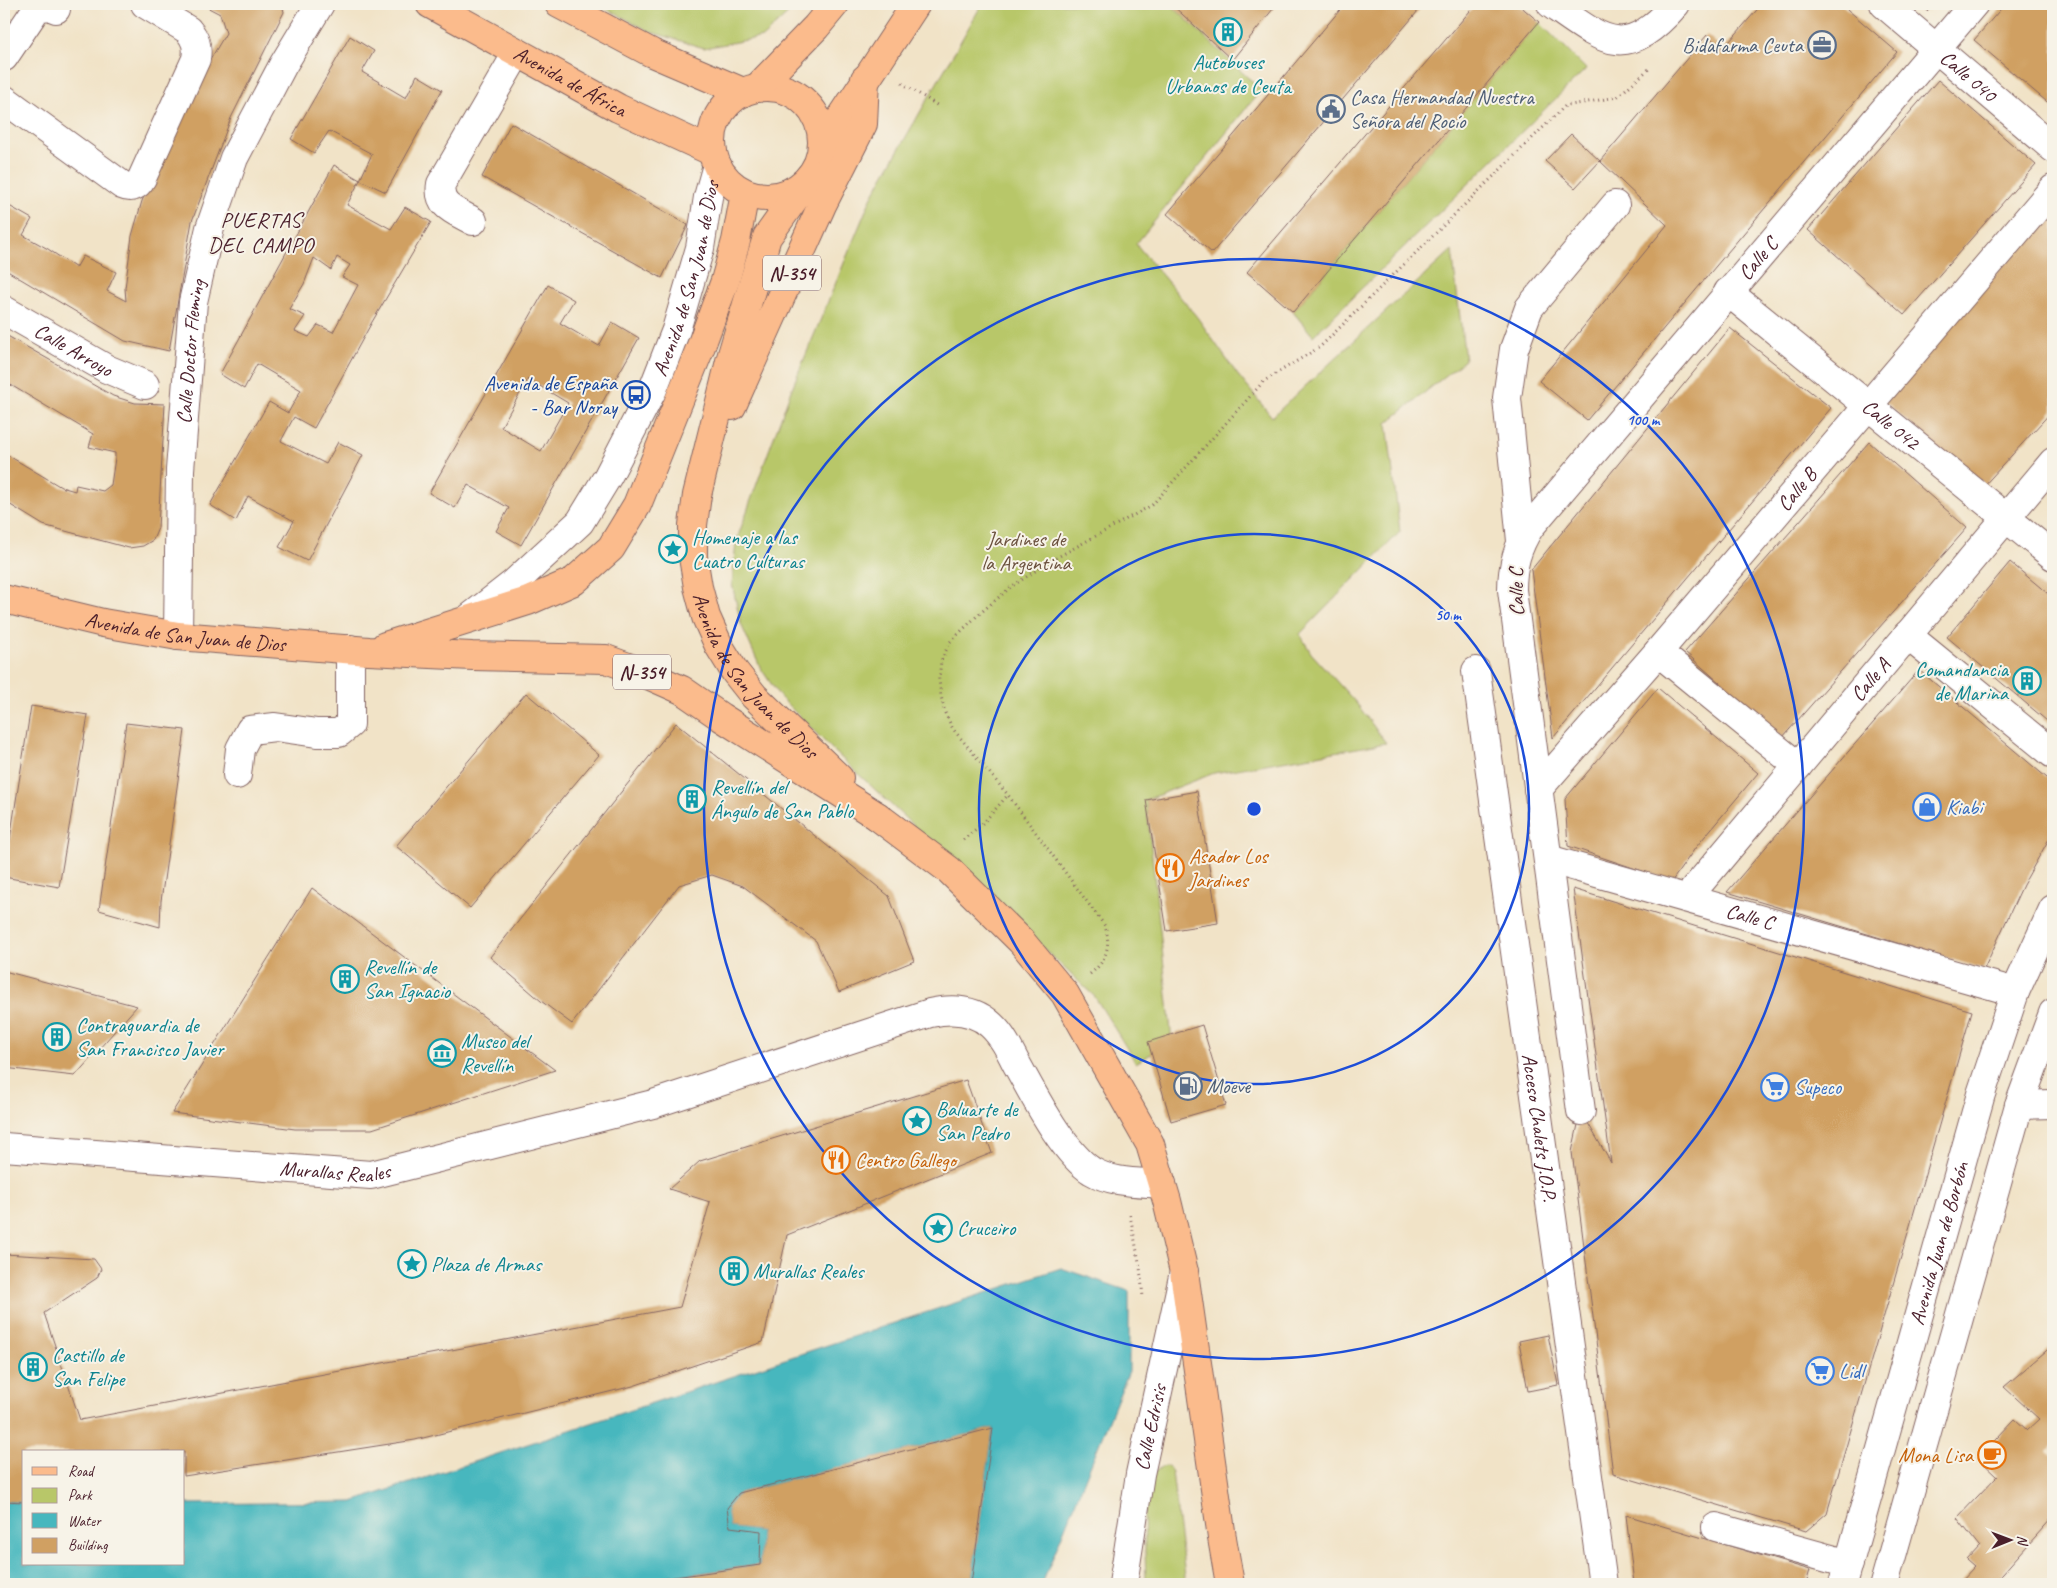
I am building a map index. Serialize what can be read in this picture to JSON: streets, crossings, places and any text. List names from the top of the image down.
{
  "streets": {
    "main road": ["Avenida de África", "N-354", "Avenida de San Juan de Dios"],
    "street": [
      "Calle 040",
      "Calle C",
      "Calle Arroyo",
      "Calle Doctor Fleming",
      "Calle 042",
      "Calle B",
      "Calle A",
      "Acceso Chalets J.O.P.",
      "Murallas Reales",
      "Avenida Juan de Borbón",
      "Calle Edrisis"
    ]
  },
  "crossings": [
    ["Calle 040", "Calle C"],
    ["Avenida de África", "N-354"],
    ["Avenida de África", "Avenida de San Juan de Dios"],
    ["Calle C", "Calle 042"],
    ["Calle C", "Calle B"],
    ["Calle C", "Calle A"],
    ["Calle C", "Avenida Juan de Borbón"],
    ["N-354", "Avenida de San Juan de Dios"],
    ["N-354", "Murallas Reales"],
    ["N-354", "Calle Edrisis"],
    ["Avenida de San Juan de Dios", "Calle Doctor Fleming"],
    ["Calle 042", "Calle B"],
    ["Calle 042", "Calle A"]
  ],
  "districts": ["PUERTAS DEL CAMPO"],
  "parks": ["Jardines de la Argentina"],
  "places": {
    "building": [
      "Autobuses Urbanos de Ceuta",
      "Comandancia de Marina",
      "Revellín del Ángulo de San Pablo",
      "Revellín de San Ignacio",
      "Contraguardia de San Francisco Javier",
      "Murallas Reales",
      "Castillo de San Felipe"
    ],
    "office": ["Bidafarma Ceuta"],
    "public building": ["Casa Hermandad Nuestra Señora del Rocío"],
    "bus stop": ["Avenida de España - Bar Noray"],
    "place": [
      "Homenaje a las Cuatro Culturas",
      "Baluarte de San Pedro",
      "Cruceiro",
      "Plaza de Armas"
    ],
    "shop": ["Kiabi"],
    "restaurant": ["Asador Los Jardines", "Centro Gallego"],
    "museum": ["Museo del Revellín"],
    "fuel station": ["Moeve"],
    "supermarket": ["Supeco", "Lidl"],
    "cafe": ["Mona Lisa"]
  },
  "legend": [
    "Road",
    "Park",
    "Water",
    "Building"
  ],
  "north": "right",
  "rings": ["100 m", "50 m"]
}
